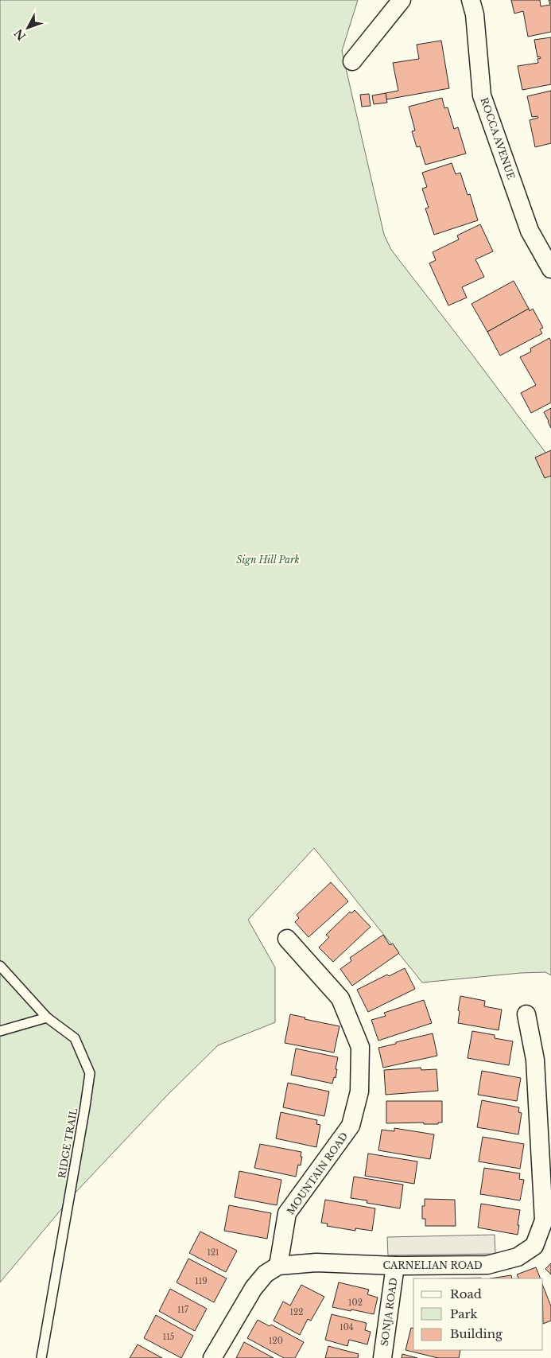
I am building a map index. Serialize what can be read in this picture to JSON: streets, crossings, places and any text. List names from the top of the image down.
{
  "streets": {
    "street": [
      "ROCCA AVENUE",
      "MOUNTAIN ROAD",
      "CARNELIAN ROAD",
      "SONJA ROAD"
    ],
    "lane": ["RIDGE TRAIL"]
  },
  "crossings": [
    ["MOUNTAIN ROAD", "CARNELIAN ROAD"],
    ["CARNELIAN ROAD", "SONJA ROAD"]
  ],
  "parks": ["Sign Hill Park"],
  "house_numbers": [
    "121",
    "119",
    "102",
    "117",
    "122",
    "104",
    "115",
    "120"
  ],
  "legend": ["Road", "Park", "Building"],
  "north": "bottom left"
}
